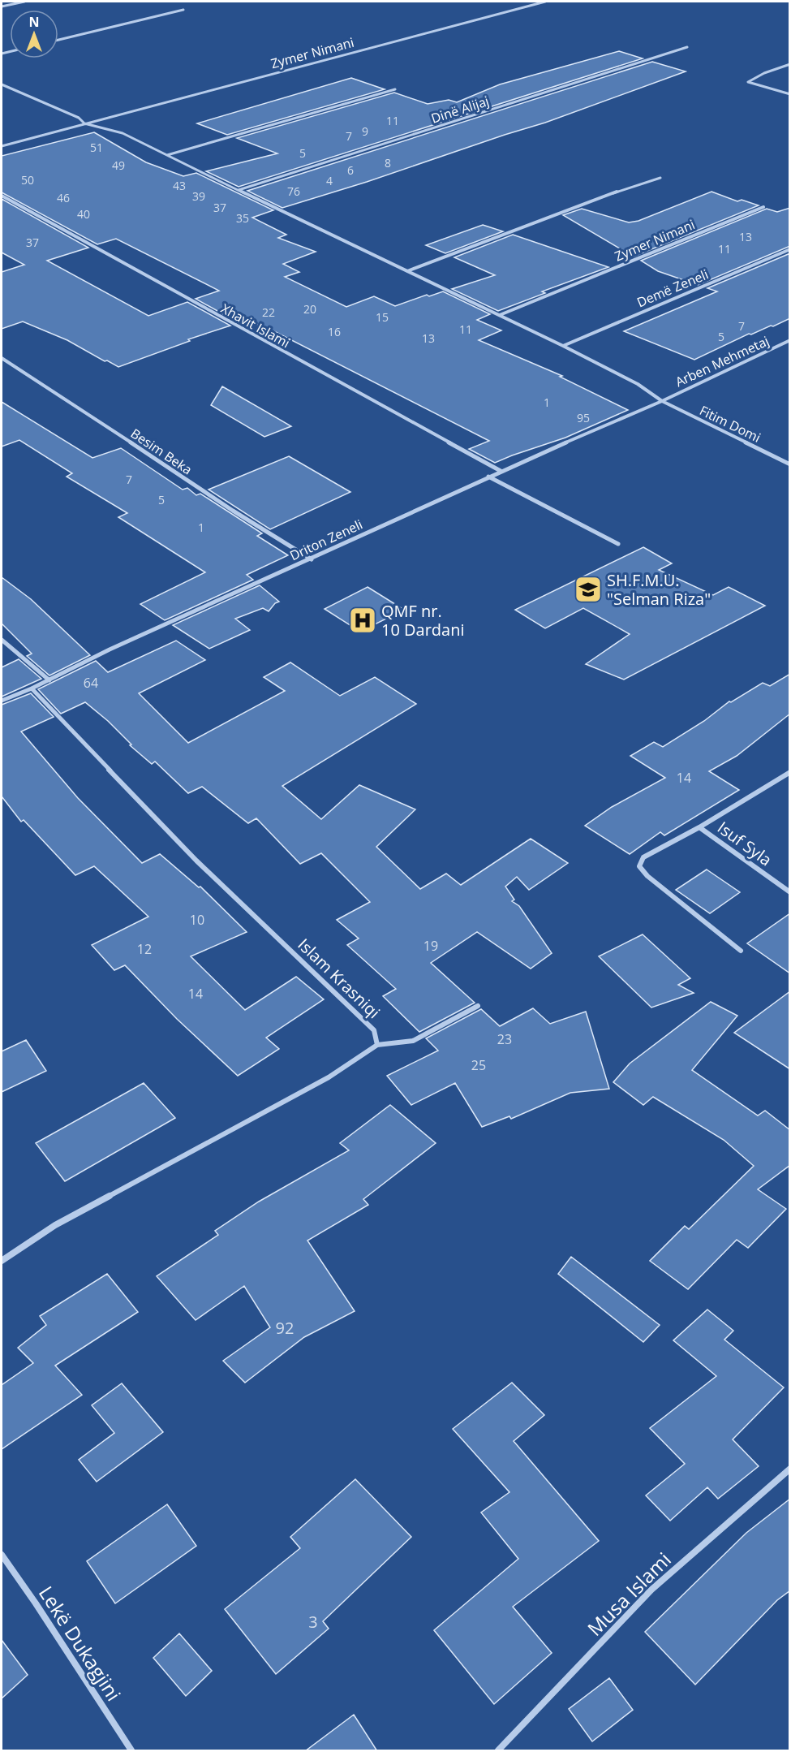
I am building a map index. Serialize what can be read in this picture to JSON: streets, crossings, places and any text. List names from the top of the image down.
{
  "streets": {
    "street": [
      "Zymer Nimani",
      "Dinë Alijaj",
      "Demë Zeneli",
      "Xhavit Islami",
      "Arben Mehmetaj",
      "Fitim Domi",
      "Besim Beka",
      "Driton Zeneli",
      "Isuf Syla",
      "Islam Krasniqi",
      "Musa Islami",
      "Lekë Dukagjini"
    ]
  },
  "crossings": [
    ["Xhavit Islami", "Driton Zeneli"],
    ["Arben Mehmetaj", "Fitim Domi"],
    ["Arben Mehmetaj", "Driton Zeneli"],
    ["Fitim Domi", "Driton Zeneli"],
    ["Besim Beka", "Driton Zeneli"],
    ["Driton Zeneli", "Islam Krasniqi"]
  ],
  "places": {
    "school or university": ["SH.F.M.U. \"Selman Riza\""],
    "hospital": ["QMF nr. 10 Dardani"]
  },
  "house_numbers": [
    "11",
    "9",
    "7",
    "51",
    "5",
    "8",
    "49",
    "6",
    "50",
    "4",
    "43",
    "76",
    "39",
    "46",
    "37",
    "40",
    "35",
    "13",
    "37",
    "11",
    "20",
    "22",
    "15",
    "7",
    "11",
    "16",
    "5",
    "13",
    "1",
    "95",
    "7",
    "5",
    "1",
    "64",
    "14",
    "10",
    "19",
    "12",
    "14",
    "23",
    "25",
    "92",
    "3"
  ],
  "north": "top"
}
